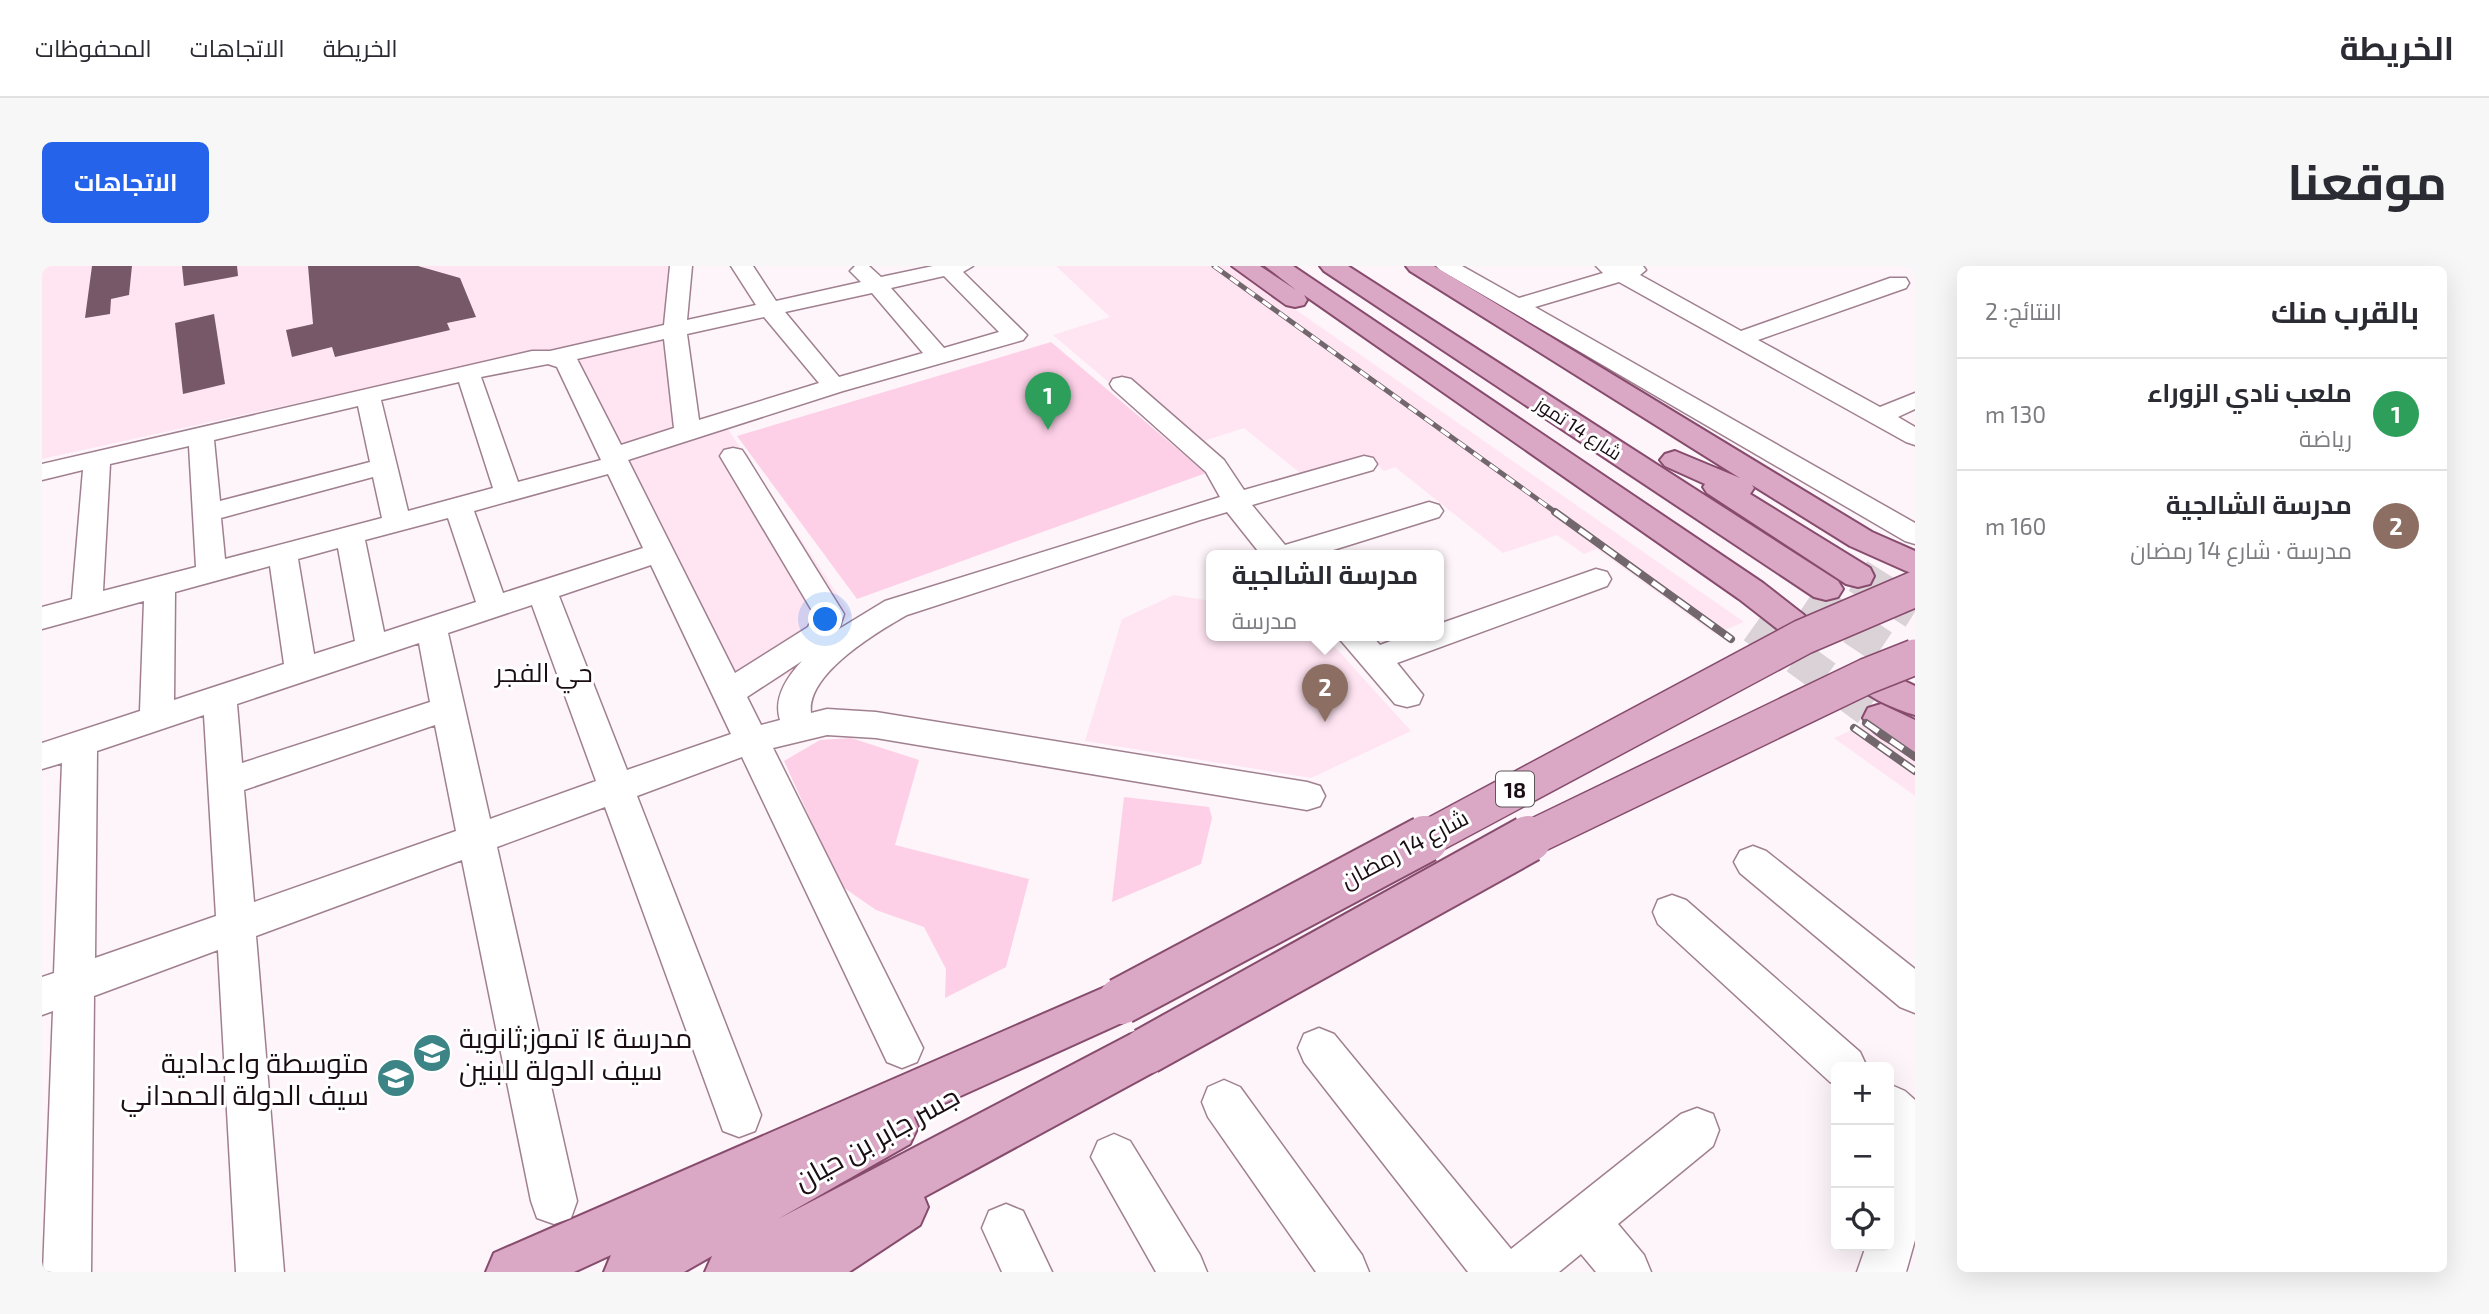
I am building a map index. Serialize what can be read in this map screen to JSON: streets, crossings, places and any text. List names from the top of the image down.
{
  "streets": {
    "main road": [
      "شارع 14 تموز",
      "18",
      "شارع 14 رمضان",
      "جسر جابر بن حيان"
    ]
  },
  "crossings": [
    ["18", "جسر جابر بن حيان"],
    ["شارع 14 رمضان", "جسر جابر بن حيان"]
  ],
  "districts": ["حي الفجر"],
  "places": {
    "school or university": ["مدرسة ١٤ تموز;ثانوية سيف الدولة للبنين", "متوسطة واعدادية سيف الدولة الحمداني"]
  },
  "page": {
    "header": "الخريطة",
    "nav": ["الخريطة", "الاتجاهات", "المحفوظات"],
    "title": "موقعنا",
    "buttons": "الاتجاهات",
    "heading": ["بالقرب منك", "النتائج: 2"],
    "list": [
      {
        "mark": "1",
        "name": "ملعب نادي الزوراء",
        "note": "رياضة",
        "value": "130 m"
      },
      {
        "mark": "2",
        "name": "مدرسة الشالجية",
        "note": "مدرسة · شارع 14 رمضان",
        "value": "160 m"
      }
    ],
    "pins": ["1", "2"],
    "popup": ["مدرسة الشالجية", "مدرسة"],
    "map_buttons": ["+", "−"]
  }
}
